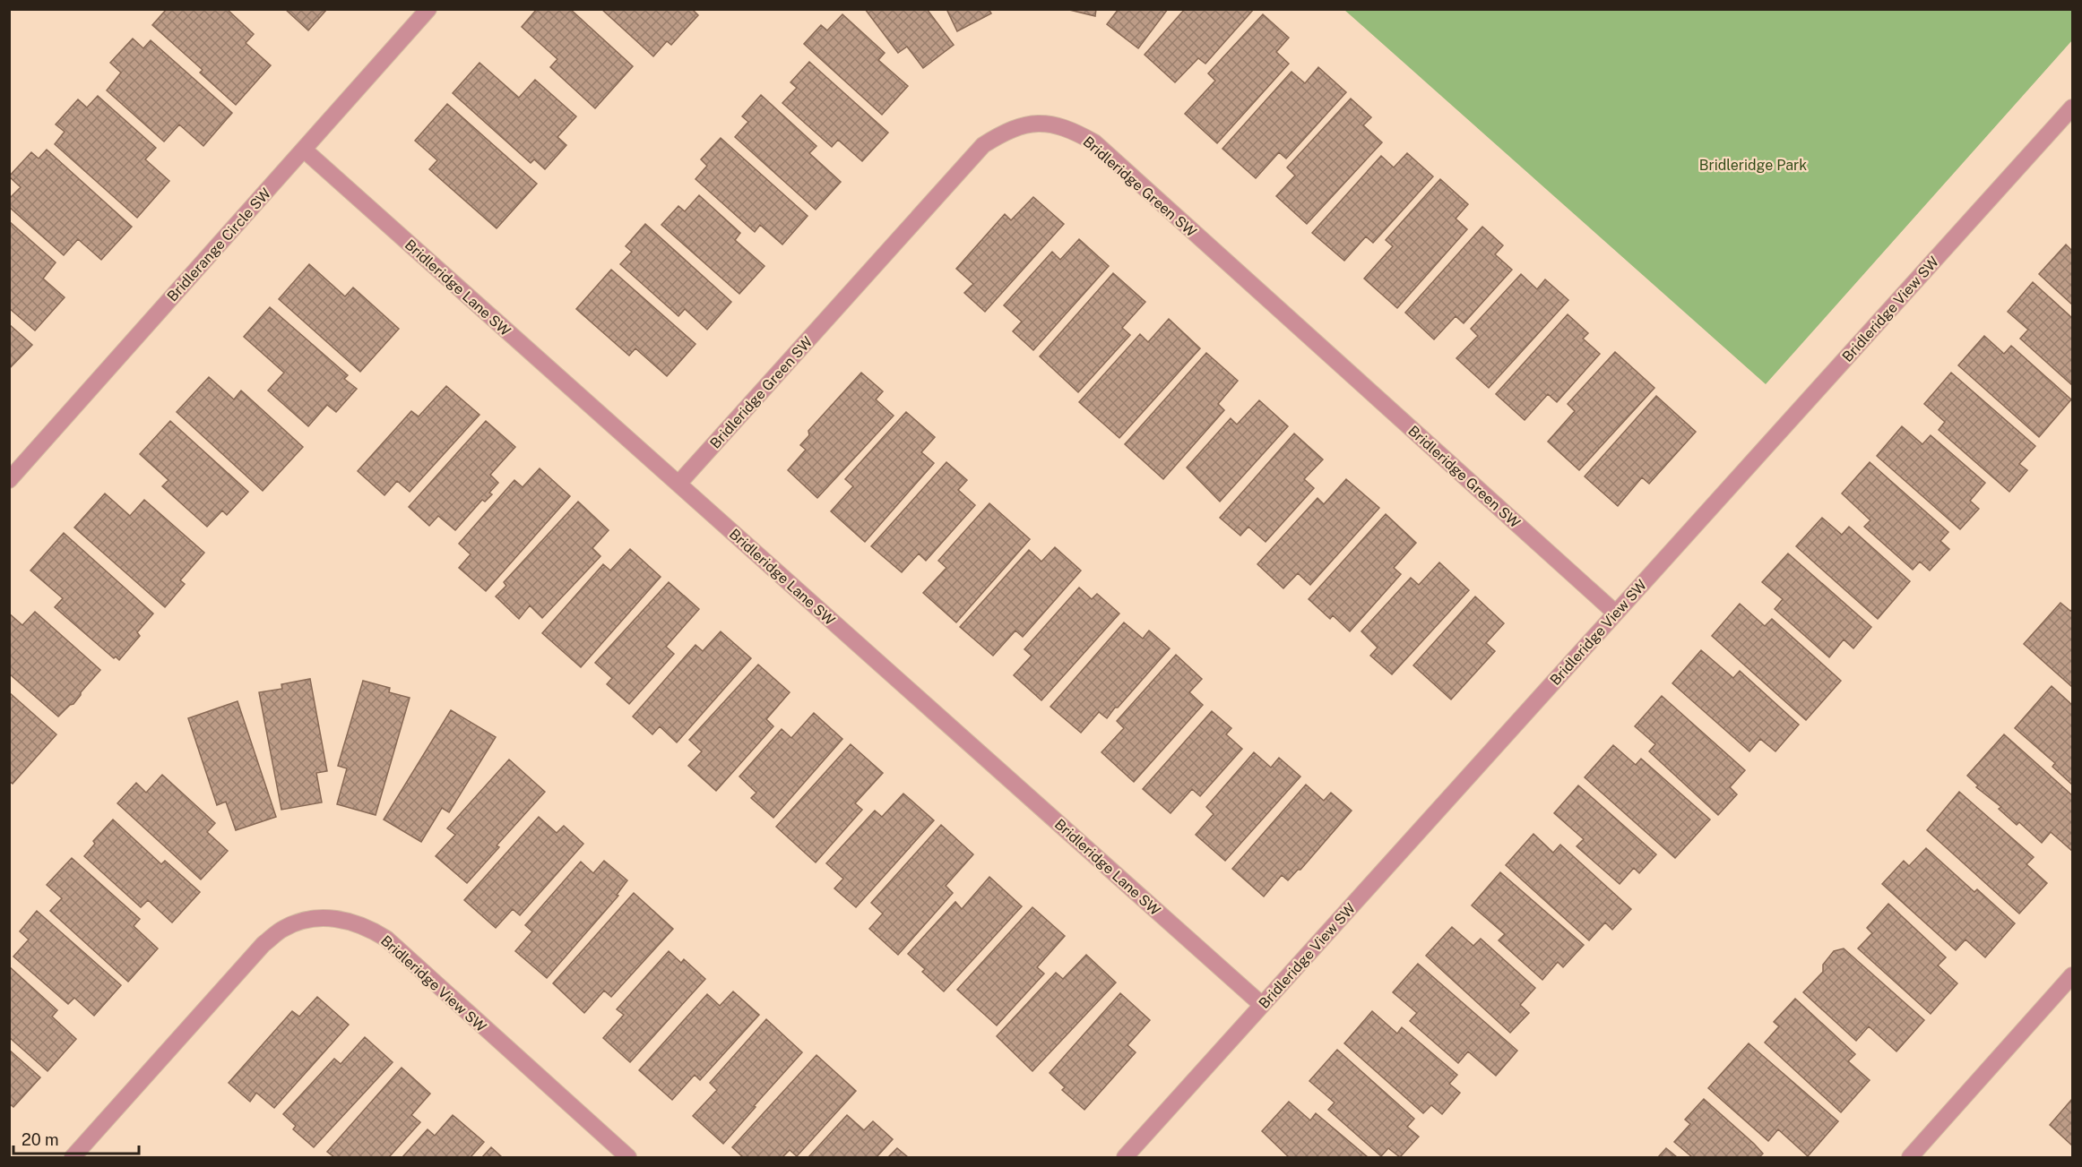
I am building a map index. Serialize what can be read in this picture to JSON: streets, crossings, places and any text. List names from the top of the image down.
{
  "streets": {
    "street": [
      "Bridleridge Green SW",
      "Bridlerange Circle SW",
      "Bridleridge Lane SW",
      "Bridleridge View SW"
    ]
  },
  "crossings": [
    ["Bridleridge Green SW", "Bridleridge Lane SW"],
    ["Bridleridge Green SW", "Bridleridge View SW"],
    ["Bridlerange Circle SW", "Bridleridge Lane SW"],
    ["Bridleridge Lane SW", "Bridleridge View SW"]
  ],
  "parks": ["Bridleridge Park"],
  "scale_bar": "20 m"
}
